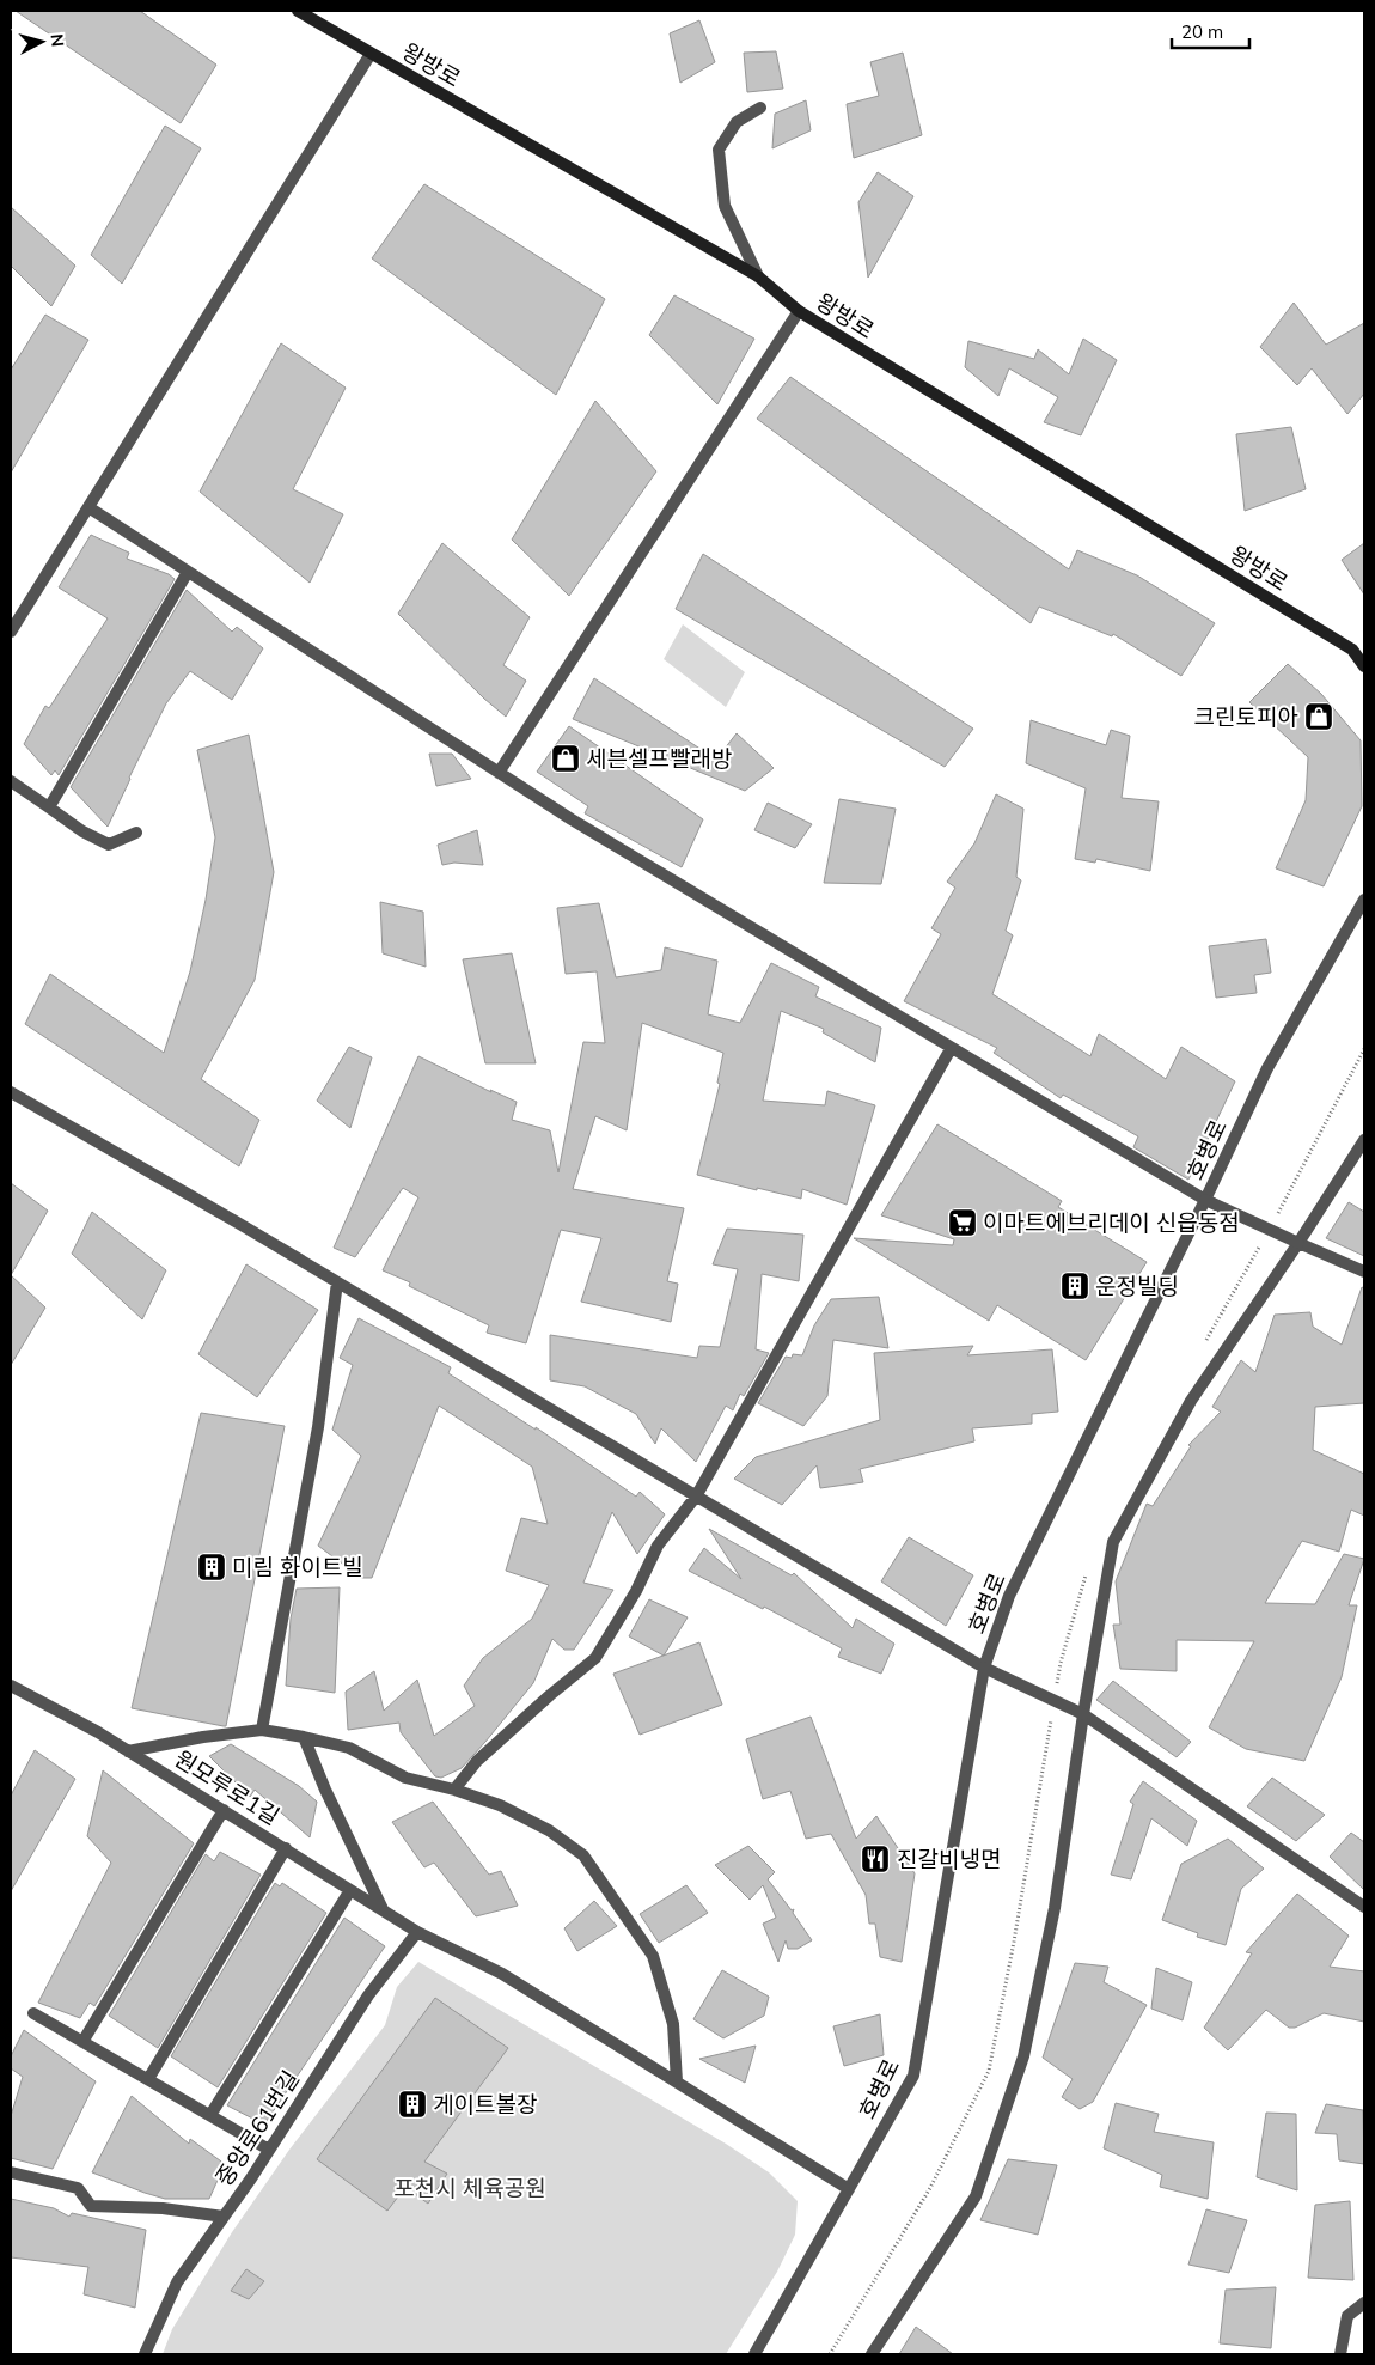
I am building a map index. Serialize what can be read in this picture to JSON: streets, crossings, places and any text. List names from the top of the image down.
{
  "streets": {
    "main road": ["왕방로"],
    "street": ["호병로", "원모루로1길", "중앙로61번길"]
  },
  "crossings": [
    ["호병로", "원모루로1길"],
    ["원모루로1길", "중앙로61번길"]
  ],
  "parks": ["포천시 체육공원"],
  "places": {
    "shop": ["크린토피아", "세븐셀프빨래방"],
    "supermarket": ["이마트에브리데이 신읍동점"],
    "building": ["운정빌딩", "미림 화이트빌", "게이트볼장"],
    "restaurant": ["진갈비냉면"]
  },
  "scale_bar": "20 m",
  "north": "right"
}
